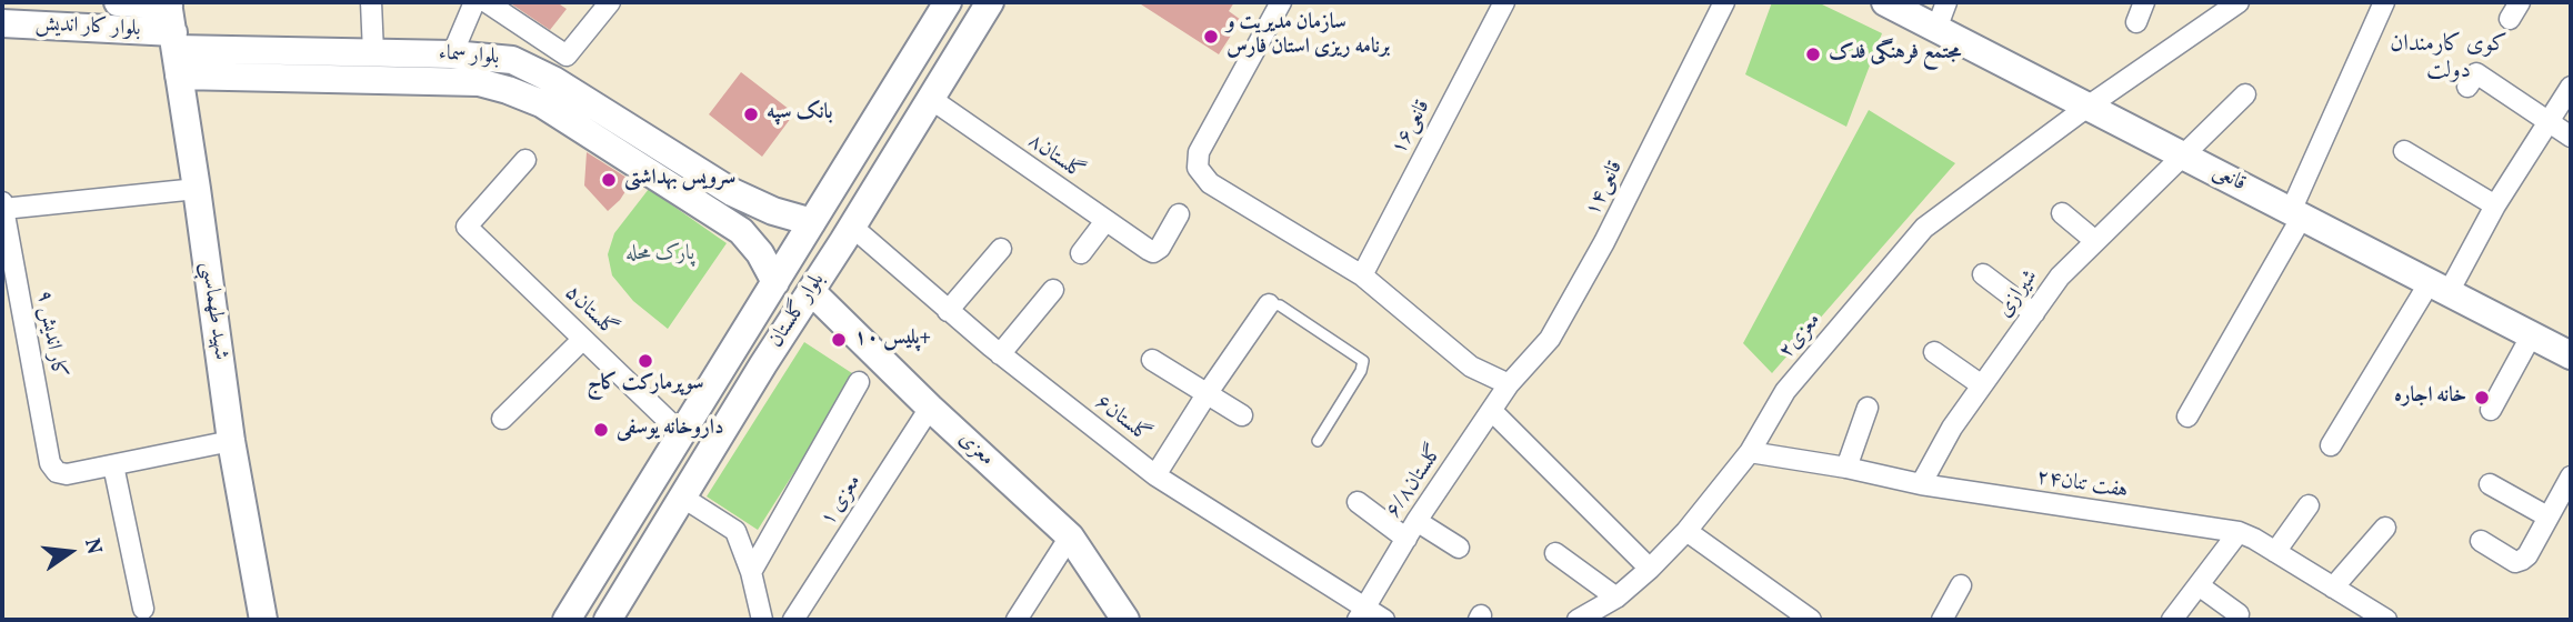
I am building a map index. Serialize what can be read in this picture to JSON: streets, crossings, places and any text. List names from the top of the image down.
{
  "streets": {
    "street": [
      "بلوار کار اندیش",
      "بلوار سماء",
      "۱۶قانعی",
      "گلستان۸",
      "قانعی",
      "۱۴قانعی",
      "شیرازی",
      "شهید طهماسبی",
      "بلوار گلستان",
      "گلستان۵",
      "۹ کار اندیش",
      "۲معزی",
      "گلستان۶",
      "معزی",
      "۶/۸گلستان",
      "هفت تنان۲۴",
      "معزی ۱"
    ]
  },
  "crossings": [
    ["بلوار کار اندیش", "بلوار سماء"],
    ["بلوار کار اندیش", "شهید طهماسبی"],
    ["بلوار سماء", "شهید طهماسبی"],
    ["بلوار سماء", "بلوار گلستان"],
    ["گلستان۸", "بلوار گلستان"],
    ["قانعی", "شیرازی"],
    ["قانعی", "۲معزی"],
    ["۱۴قانعی", "۶/۸گلستان"],
    ["شیرازی", "هفت تنان۲۴"],
    ["بلوار گلستان", "گلستان۵"],
    ["بلوار گلستان", "گلستان۶"],
    ["بلوار گلستان", "معزی"],
    ["۲معزی", "هفت تنان۲۴"],
    ["گلستان۶", "۶/۸گلستان"],
    ["معزی", "معزی ۱"]
  ],
  "districts": ["کوی کارمندان دولت"],
  "parks": ["پارک محله"],
  "places": [
    "سازمان مدیریت و برنامه ریزی استان فارس",
    "مجتمع فرهنگی فدک",
    "بانک سپه",
    "سرویس بهداشتی",
    "پلیس ۱۰+",
    "سوپرمارکت کاج",
    "خانه اجاره",
    "داروخانه یوسفی"
  ],
  "north": "right"
}
